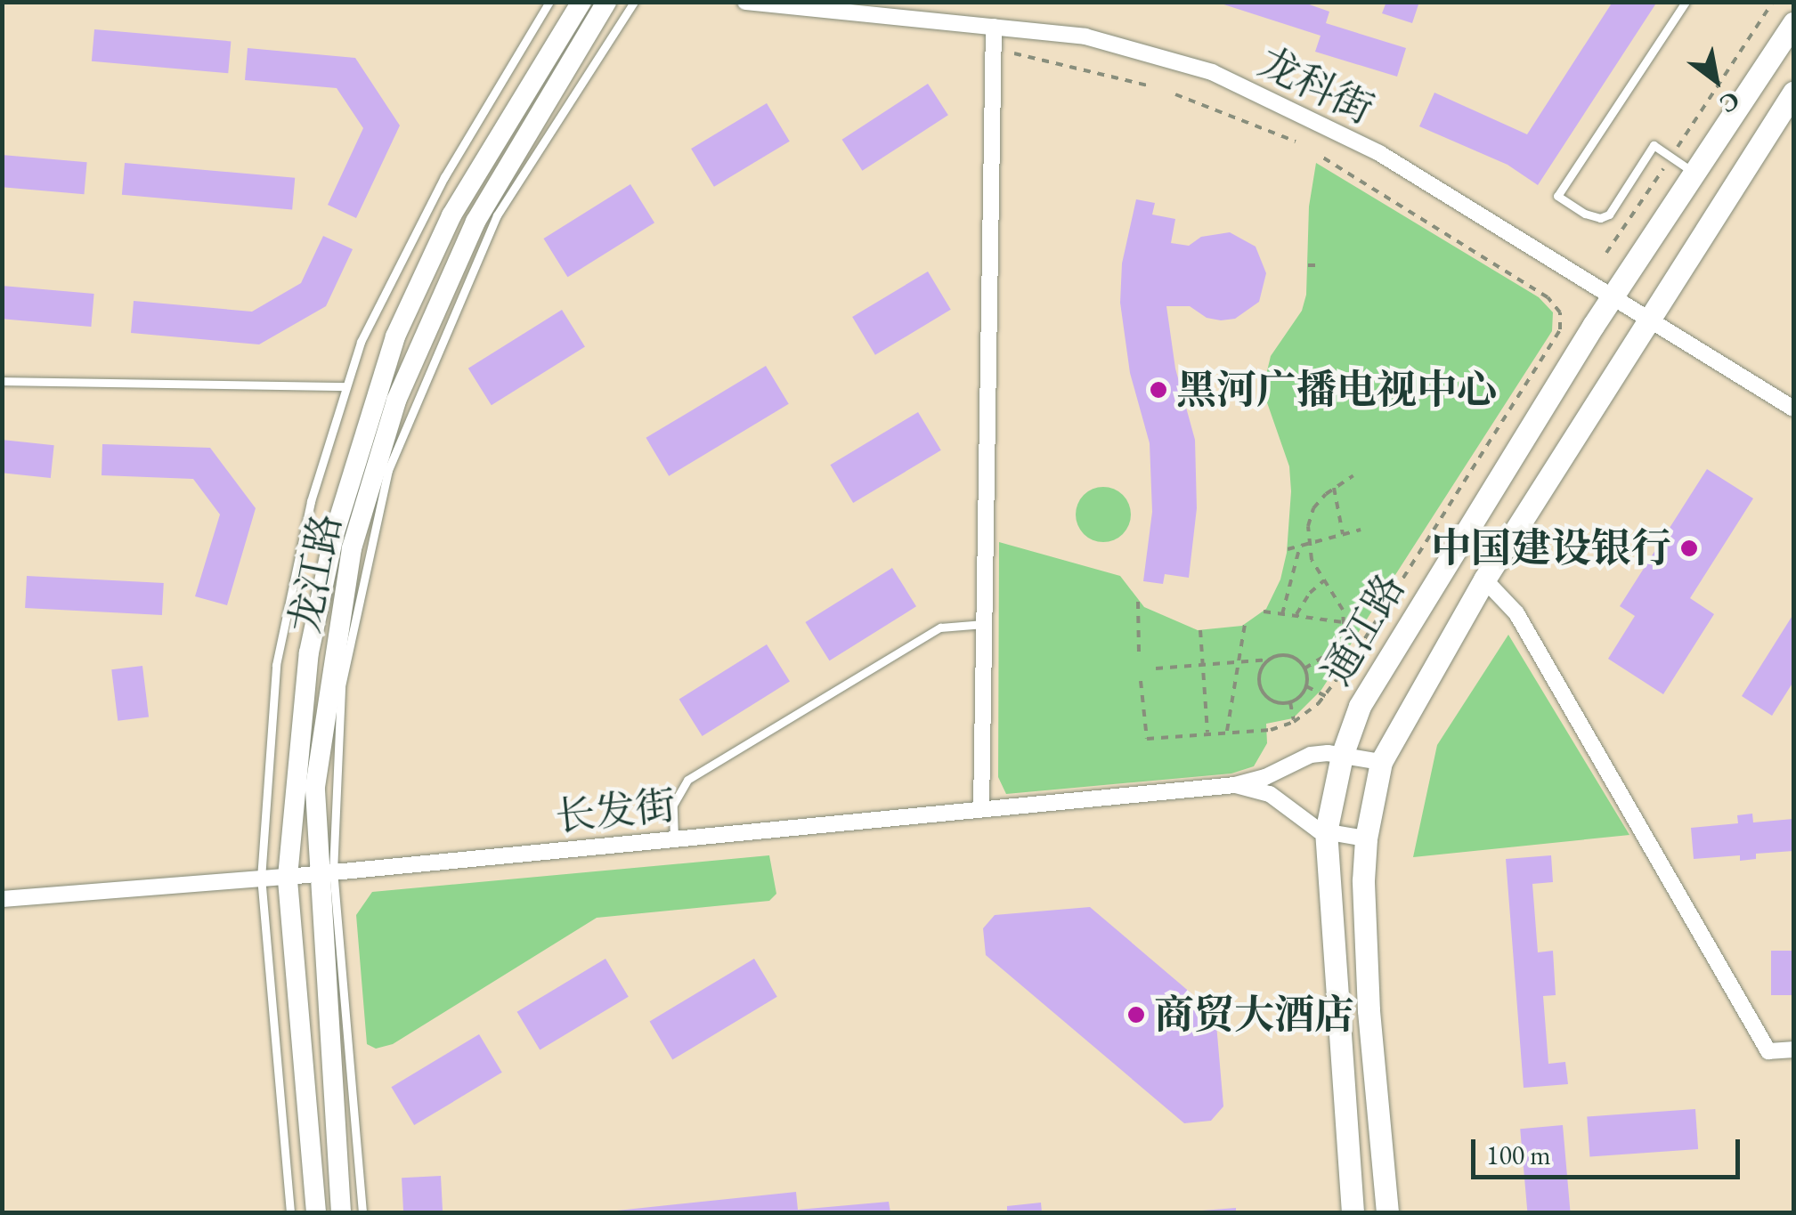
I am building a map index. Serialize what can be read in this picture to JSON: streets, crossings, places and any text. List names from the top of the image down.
{
  "streets": {
    "main road": ["通江路"],
    "street": ["龙科街", "龙江路", "长发街"]
  },
  "crossings": [
    ["龙科街", "通江路"],
    ["龙江路", "长发街"],
    ["通江路", "长发街"]
  ],
  "places": ["黑河广播电视中心", "中国建设银行", "商贸大酒店"],
  "scale_bar": "100 m",
  "north": "bottom right"
}
